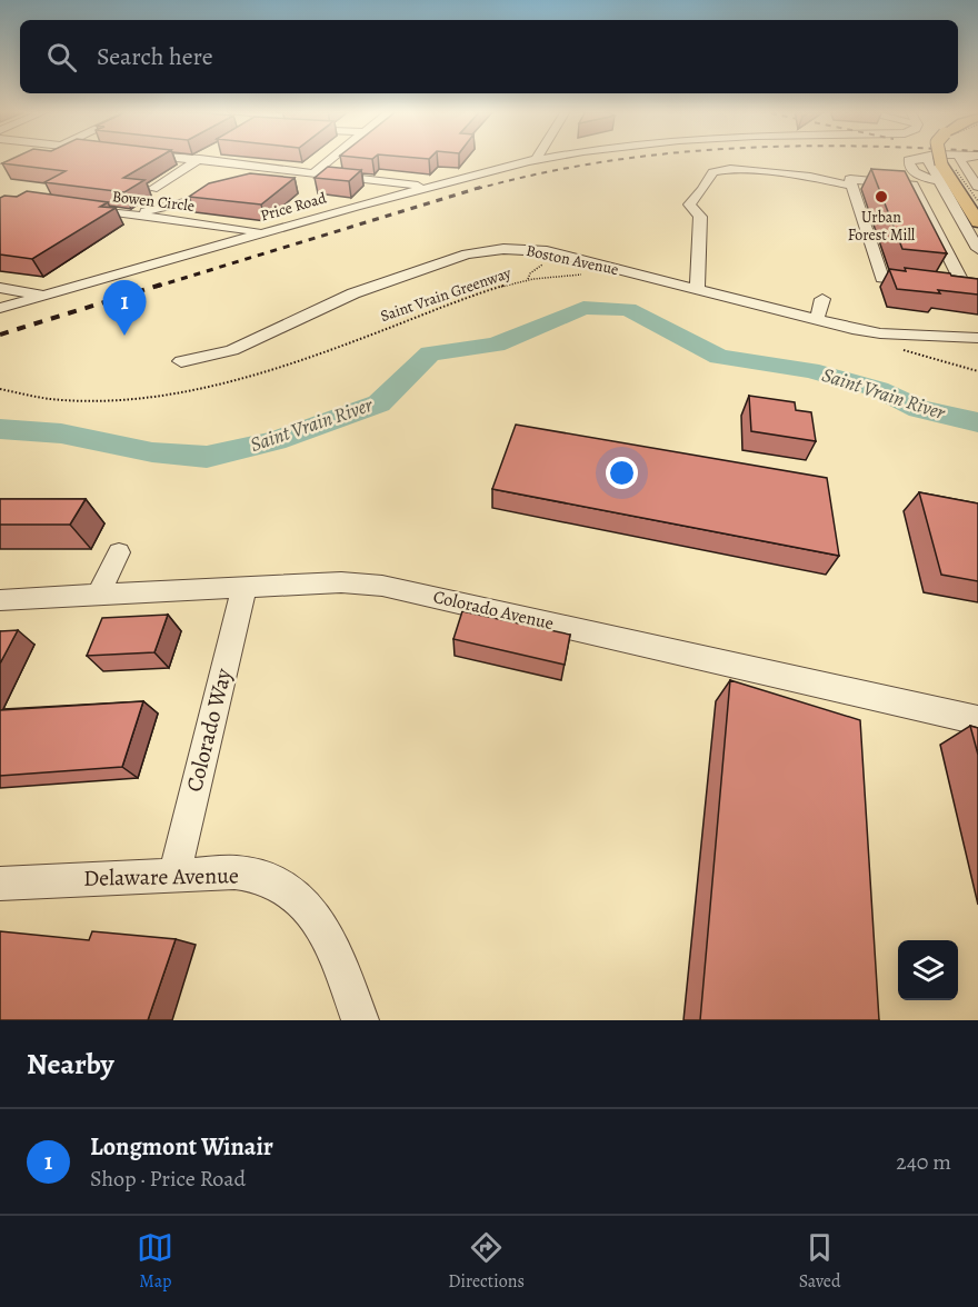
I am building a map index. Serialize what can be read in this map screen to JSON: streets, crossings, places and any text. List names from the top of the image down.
{
  "streets": {
    "street": [
      "Bowen Circle",
      "Price Road",
      "Boston Avenue",
      "Colorado Avenue",
      "Colorado Way",
      "Delaware Avenue"
    ],
    "path": ["Saint Vrain Greenway"]
  },
  "crossings": [
    ["Bowen Circle", "Price Road"],
    ["Colorado Avenue", "Colorado Way"],
    ["Colorado Way", "Delaware Avenue"]
  ],
  "water": ["Saint Vrain River"],
  "places": ["Urban Forest Mill"],
  "page": {
    "search": "Search here",
    "pins": "1",
    "heading": "Nearby",
    "list": [
      {
        "mark": "1",
        "name": "Longmont Winair",
        "note": "Shop · Price Road",
        "value": "240 m"
      }
    ],
    "nav": ["Map", "Directions", "Saved"]
  }
}
